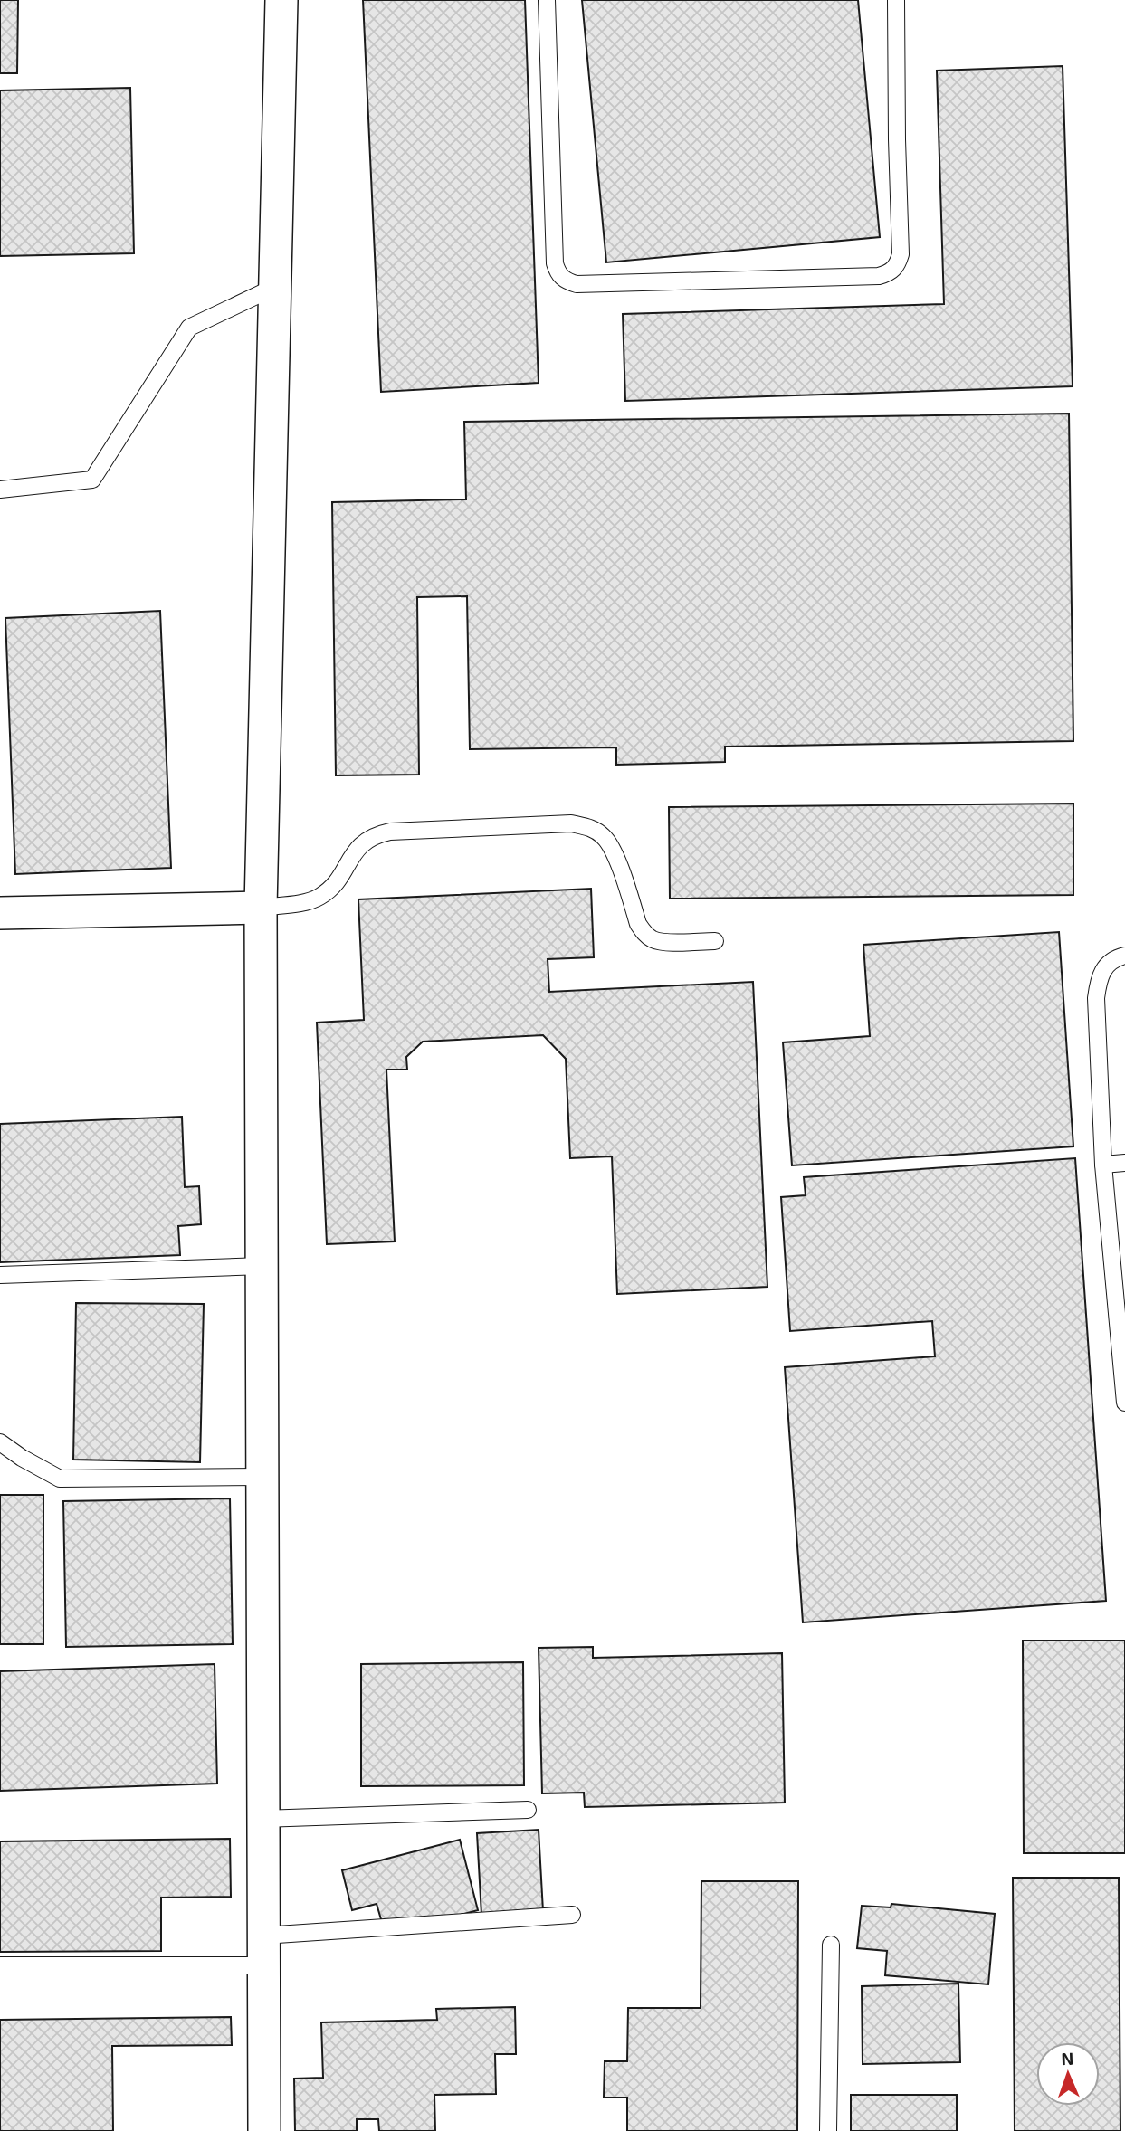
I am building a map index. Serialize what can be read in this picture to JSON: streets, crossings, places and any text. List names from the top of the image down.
{
  "north": "top"
}
